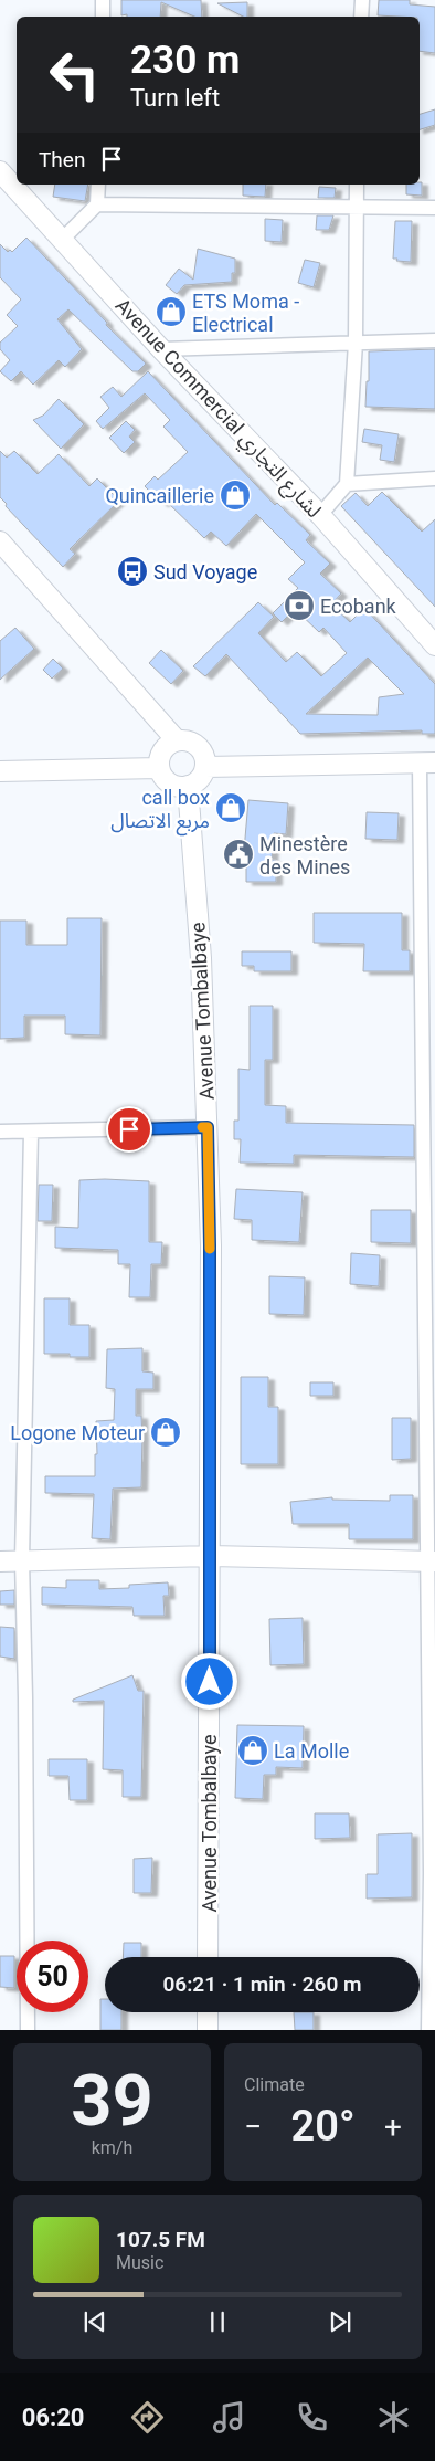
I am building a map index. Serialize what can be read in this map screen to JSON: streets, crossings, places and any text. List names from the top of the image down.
{
  "streets": {
    "main road": ["Avenue Commercial لشارع التجاري", "Avenue Tombalbaye"]
  },
  "places": {
    "shop": [
      "ETS Moma - Electrical",
      "Quincaillerie",
      "call box مربع الاتصال",
      "Logone Moteur",
      "La Molle"
    ],
    "bus stop": ["Sud Voyage"],
    "bank": ["Ecobank"],
    "public building": ["Minestère des Mines"]
  },
  "page": {
    "turn": ["230 m", "Turn left"],
    "then": "Then",
    "limit": "50",
    "trip": "06:21 · 1 min · 260 m",
    "tile": [
      ["39", "km/h"],
      "Climate"
    ],
    "heat": ["−", "20°", "+"],
    "song": ["107.5 FM", "Music"],
    "tabs": "06:20"
  }
}
